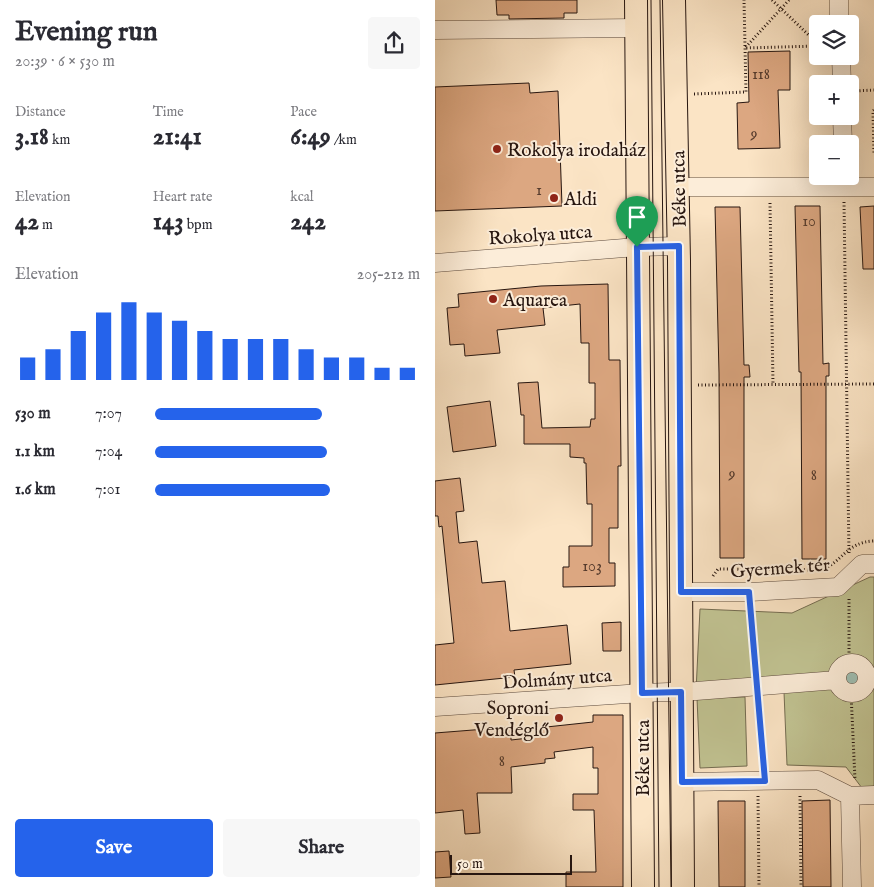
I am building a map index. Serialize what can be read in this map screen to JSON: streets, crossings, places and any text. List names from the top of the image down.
{
  "streets": {
    "main road": ["Béke utca"],
    "street": ["Rokolya utca", "Gyermek tér", "Dolmány utca"]
  },
  "crossings": [
    ["Béke utca", "Rokolya utca"],
    ["Béke utca", "Gyermek tér"],
    ["Béke utca", "Dolmány utca"]
  ],
  "places": [
    "Rokolya irodaház",
    "Aldi",
    "Aquarea",
    "Soproni Vendéglő"
  ],
  "house_numbers": [
    "118",
    "9",
    "1",
    "10",
    "9",
    "8",
    "103",
    "8"
  ],
  "scale_bar": "50 m",
  "page": {
    "heading": ["Evening run", "20:39 · 6 × 530 m"],
    "map_buttons": ["+", "−"],
    "stats": [
      ["Distance", "3.18 km"],
      ["Time", "21:41"],
      ["Pace", "6:49 /km"],
      ["Elevation", "42 m"],
      ["Heart rate", "143 bpm"],
      ["kcal", "242"]
    ],
    "chart": ["Elevation", "205–212 m"],
    "list": [
      {
        "name": "530 m",
        "note": "7:07"
      },
      {
        "name": "1.1 km",
        "note": "7:04"
      },
      {
        "name": "1.6 km",
        "note": "7:01"
      }
    ],
    "buttons": ["Save", "Share"],
    "scale": "50 m"
  }
}
